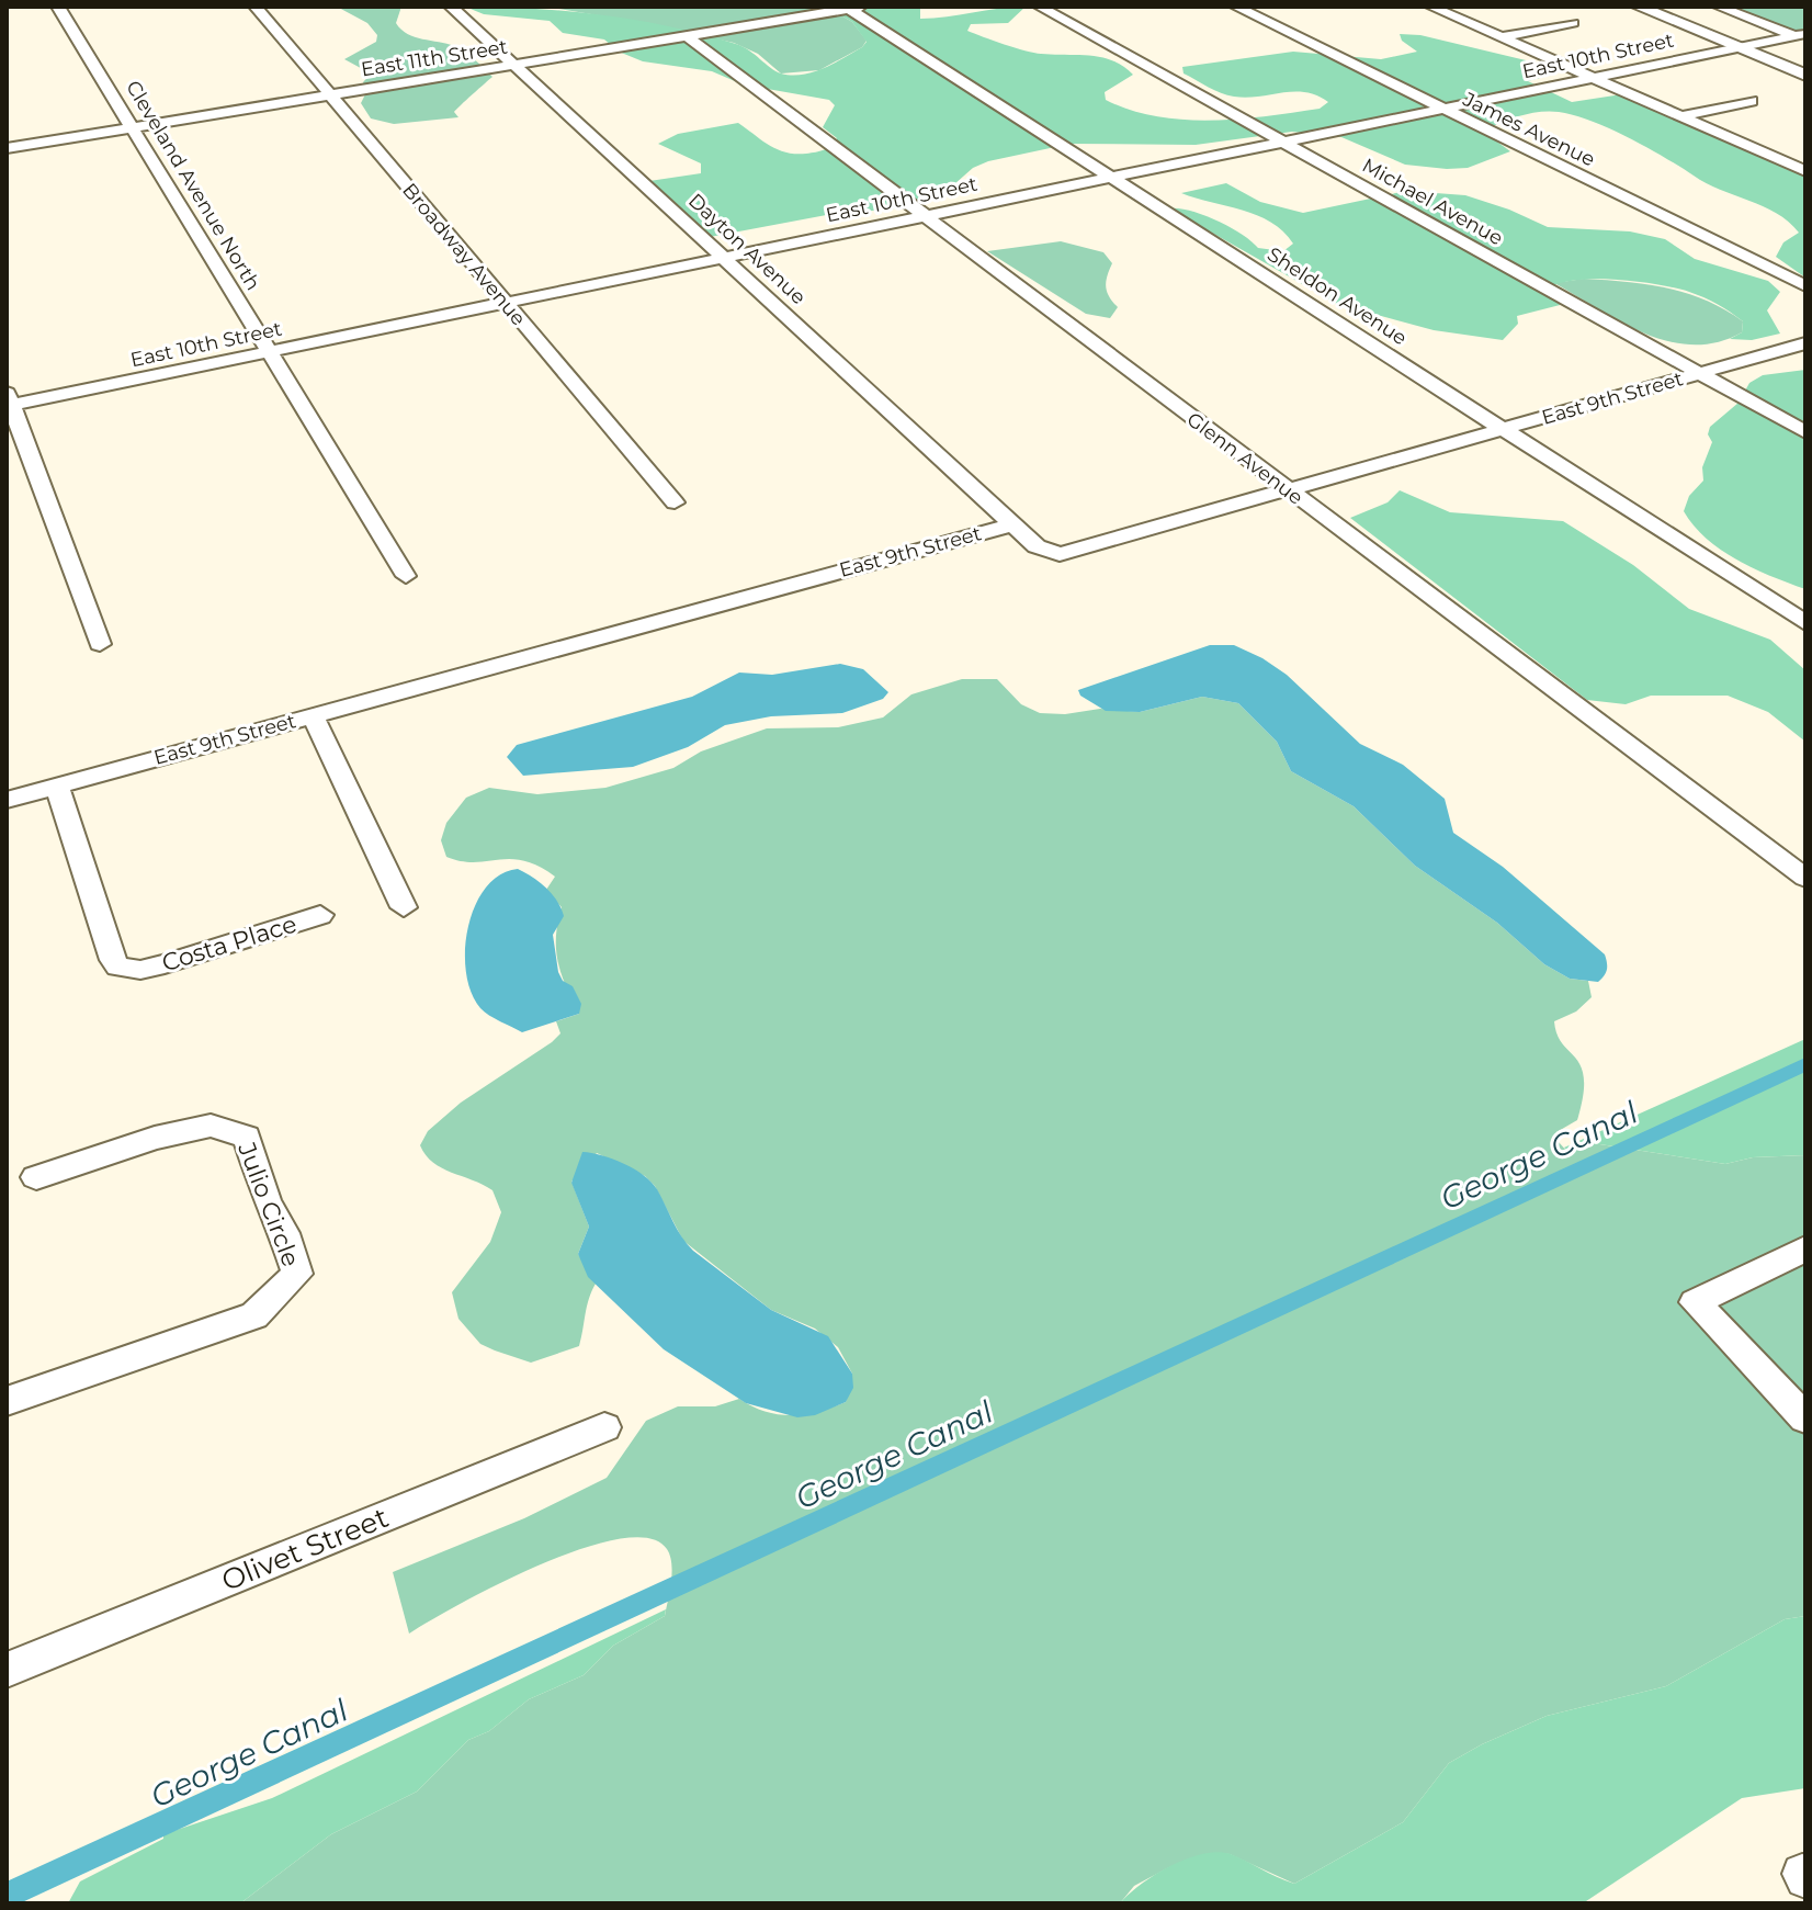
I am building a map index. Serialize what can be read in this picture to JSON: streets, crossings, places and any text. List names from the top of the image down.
{
  "streets": {
    "street": [
      "East 10th Street",
      "East 11th Street",
      "James Avenue",
      "Cleveland Avenue North",
      "Michael Avenue",
      "Dayton Avenue",
      "Broadway Avenue",
      "Sheldon Avenue",
      "East 9th Street",
      "Glenn Avenue",
      "Costa Place",
      "Julio Circle",
      "Olivet Street"
    ]
  },
  "crossings": [
    ["East 10th Street", "James Avenue"],
    ["East 10th Street", "Cleveland Avenue North"],
    ["East 10th Street", "Michael Avenue"],
    ["East 10th Street", "Dayton Avenue"],
    ["East 10th Street", "Broadway Avenue"],
    ["East 10th Street", "Sheldon Avenue"],
    ["East 10th Street", "Glenn Avenue"],
    ["East 11th Street", "Cleveland Avenue North"],
    ["East 11th Street", "Dayton Avenue"],
    ["East 11th Street", "Broadway Avenue"],
    ["East 11th Street", "Sheldon Avenue"],
    ["East 11th Street", "Glenn Avenue"],
    ["Michael Avenue", "East 9th Street"],
    ["Dayton Avenue", "East 9th Street"],
    ["Sheldon Avenue", "East 9th Street"],
    ["East 9th Street", "Glenn Avenue"],
    ["East 9th Street", "Costa Place"]
  ],
  "water": ["George Canal"]
}
